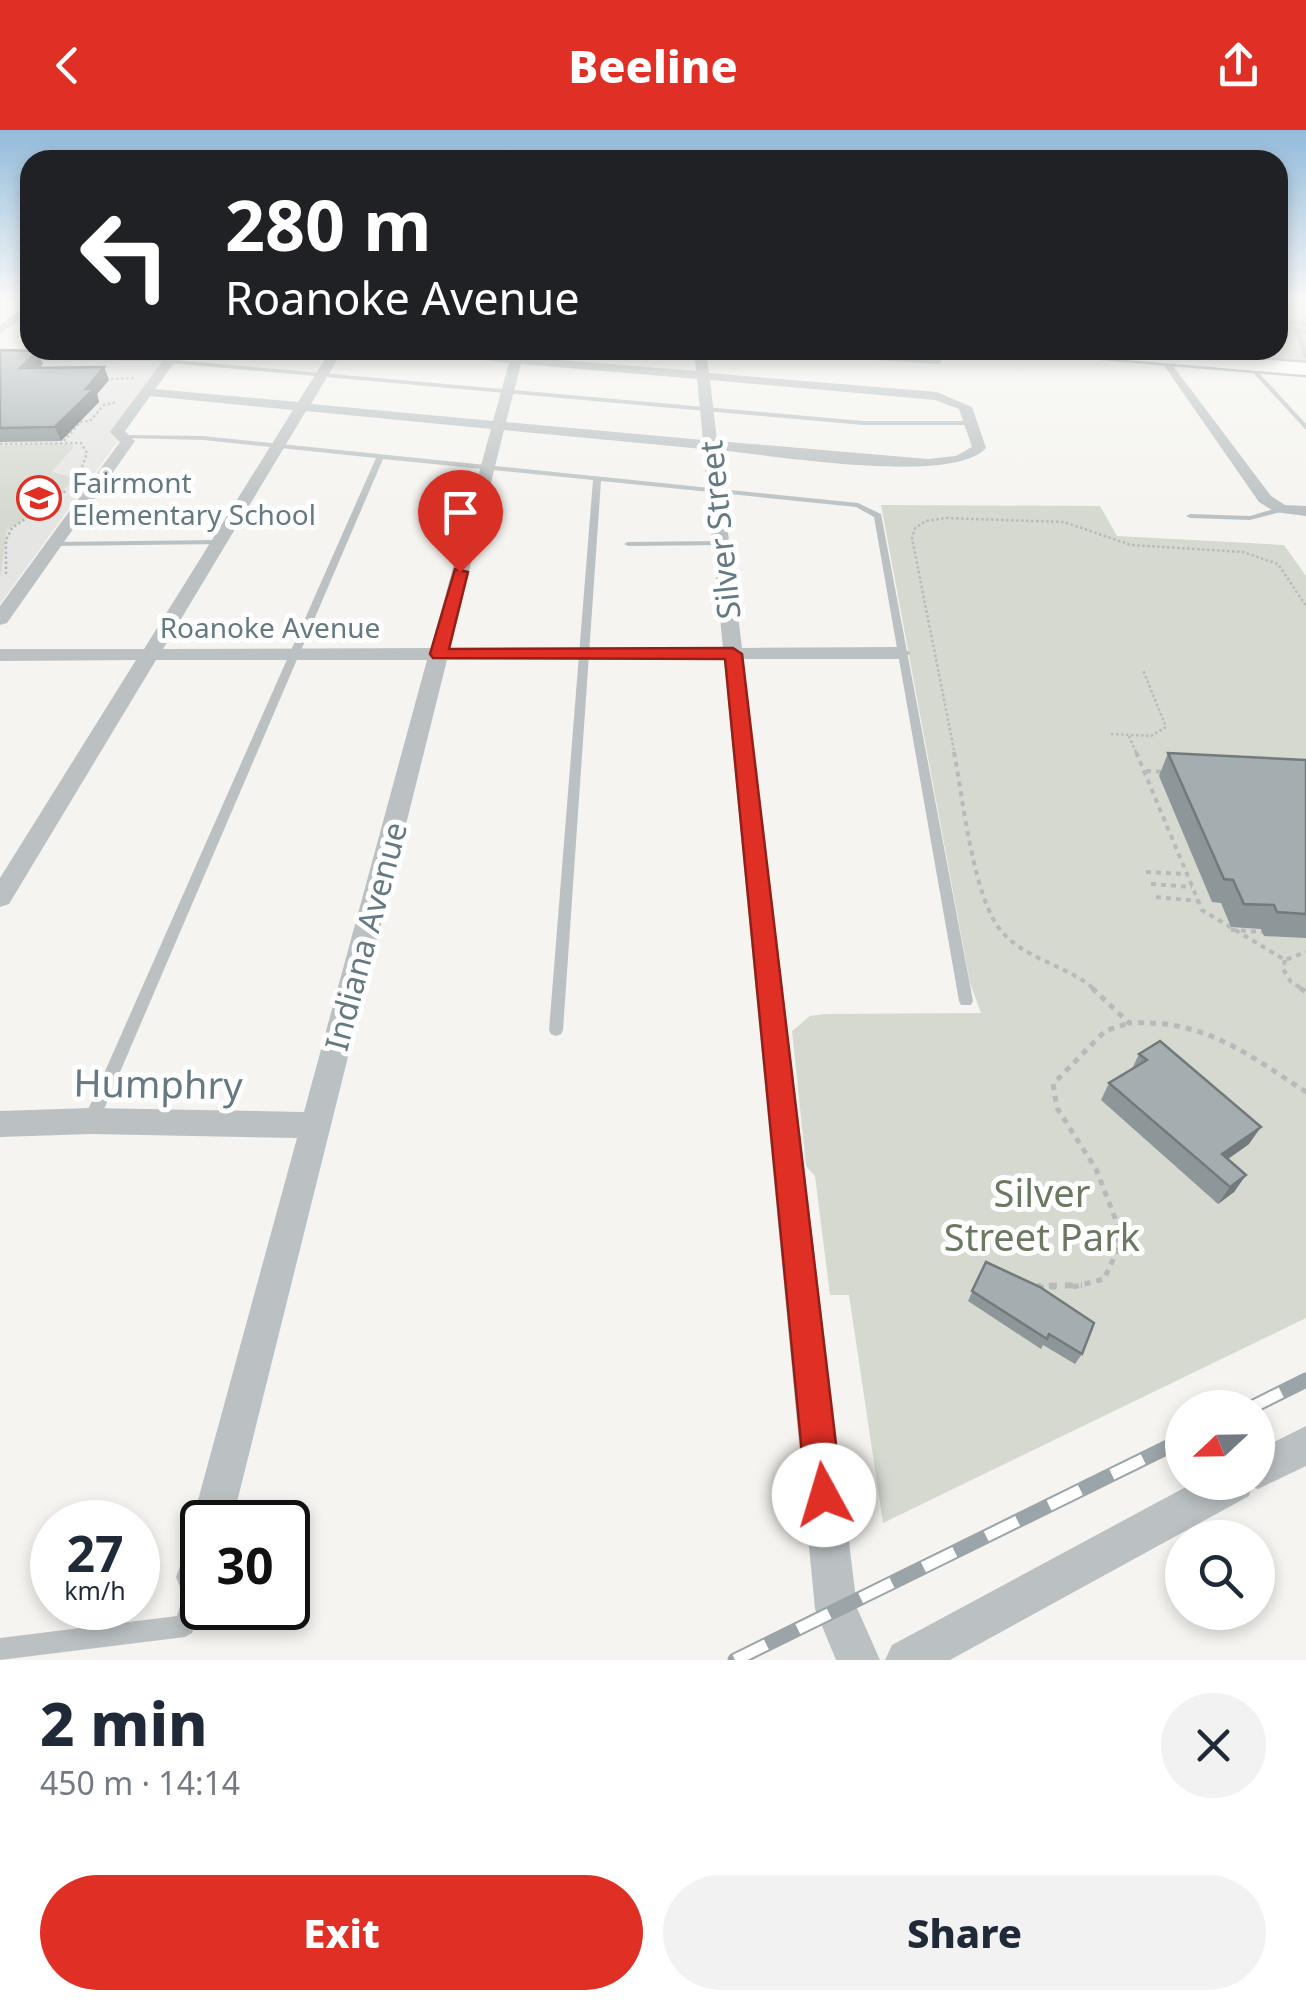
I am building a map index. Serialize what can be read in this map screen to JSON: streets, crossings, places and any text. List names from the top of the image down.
{
  "streets": {
    "street": [
      "Silver Street",
      "Roanoke Avenue",
      "Indiana Avenue",
      "Humphry"
    ]
  },
  "crossings": [
    ["Silver Street", "Roanoke Avenue"],
    ["Roanoke Avenue", "Indiana Avenue"],
    ["Indiana Avenue", "Humphry"]
  ],
  "parks": ["Silver Street Park"],
  "places": {
    "school or university": ["Fairmont Elementary School"]
  },
  "north": "left",
  "page": {
    "header": "Beeline",
    "turn": ["280 m", "Roanoke Avenue"],
    "speed": "27 km/h",
    "limit": "30",
    "heading": ["2 min", "450 m · 14:14"],
    "buttons": ["Exit", "Share"]
  }
}
